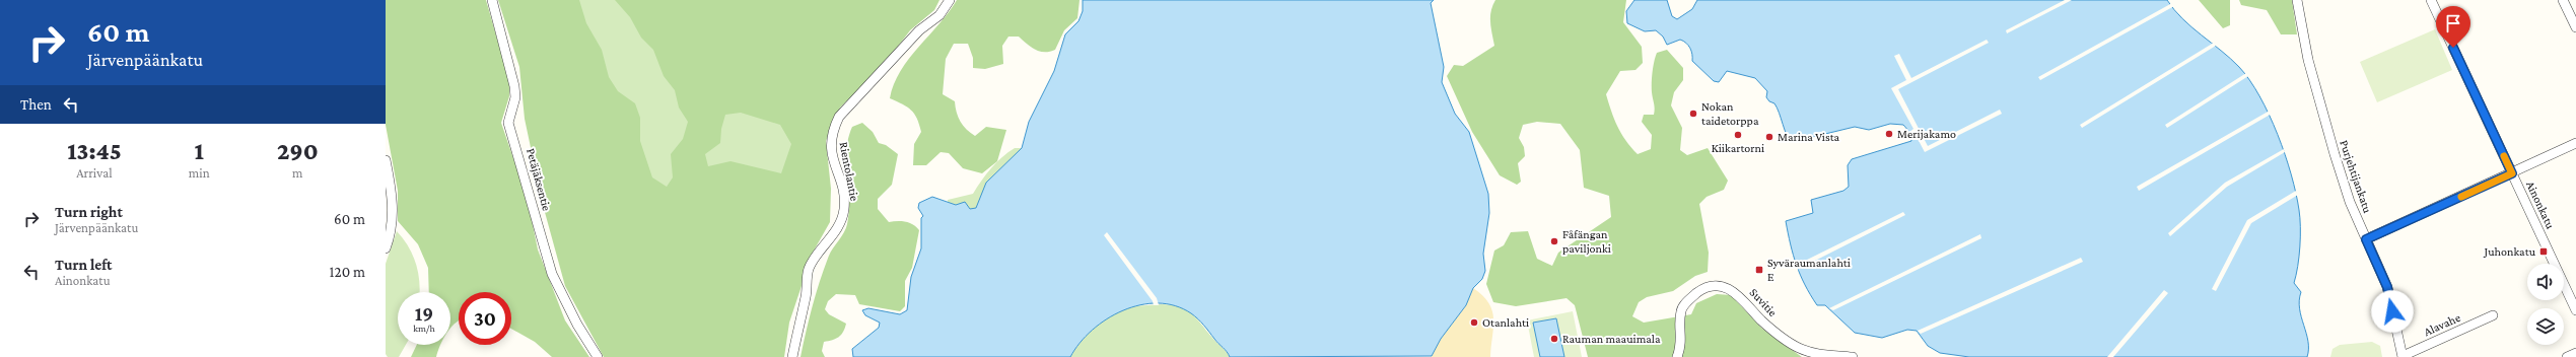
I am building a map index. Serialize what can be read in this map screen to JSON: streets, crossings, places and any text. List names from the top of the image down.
{
  "streets": {
    "street": [
      "Rientolantie",
      "Purjehtijankatu",
      "Petäjäksentie",
      "Ainonkatu",
      "Suvitie",
      "Alavahe"
    ]
  },
  "crossings": [
    ["Purjehtijankatu", "Alavahe"]
  ],
  "places": {
    "other": [
      "Nokan taidetorppa",
      "Merijakamo",
      "Kiikartorni",
      "Marina Vista",
      "Fåfängan paviljonki",
      "Otanlahti",
      "Rauman maauimala"
    ],
    "transit": ["Juhonkatu", "Syväraumanlahti E"]
  },
  "page": {
    "turn": ["60 m", "Järvenpäänkatu"],
    "then": "Then",
    "eta": [
      "13:45",
      "Arrival",
      "1",
      "min",
      "290",
      "m"
    ],
    "list": [
      {
        "name": "Turn right",
        "note": "Järvenpäänkatu",
        "value": "60 m"
      },
      {
        "name": "Turn left",
        "note": "Ainonkatu",
        "value": "120 m"
      }
    ],
    "speed": "19 km/h",
    "limit": "30"
  }
}
